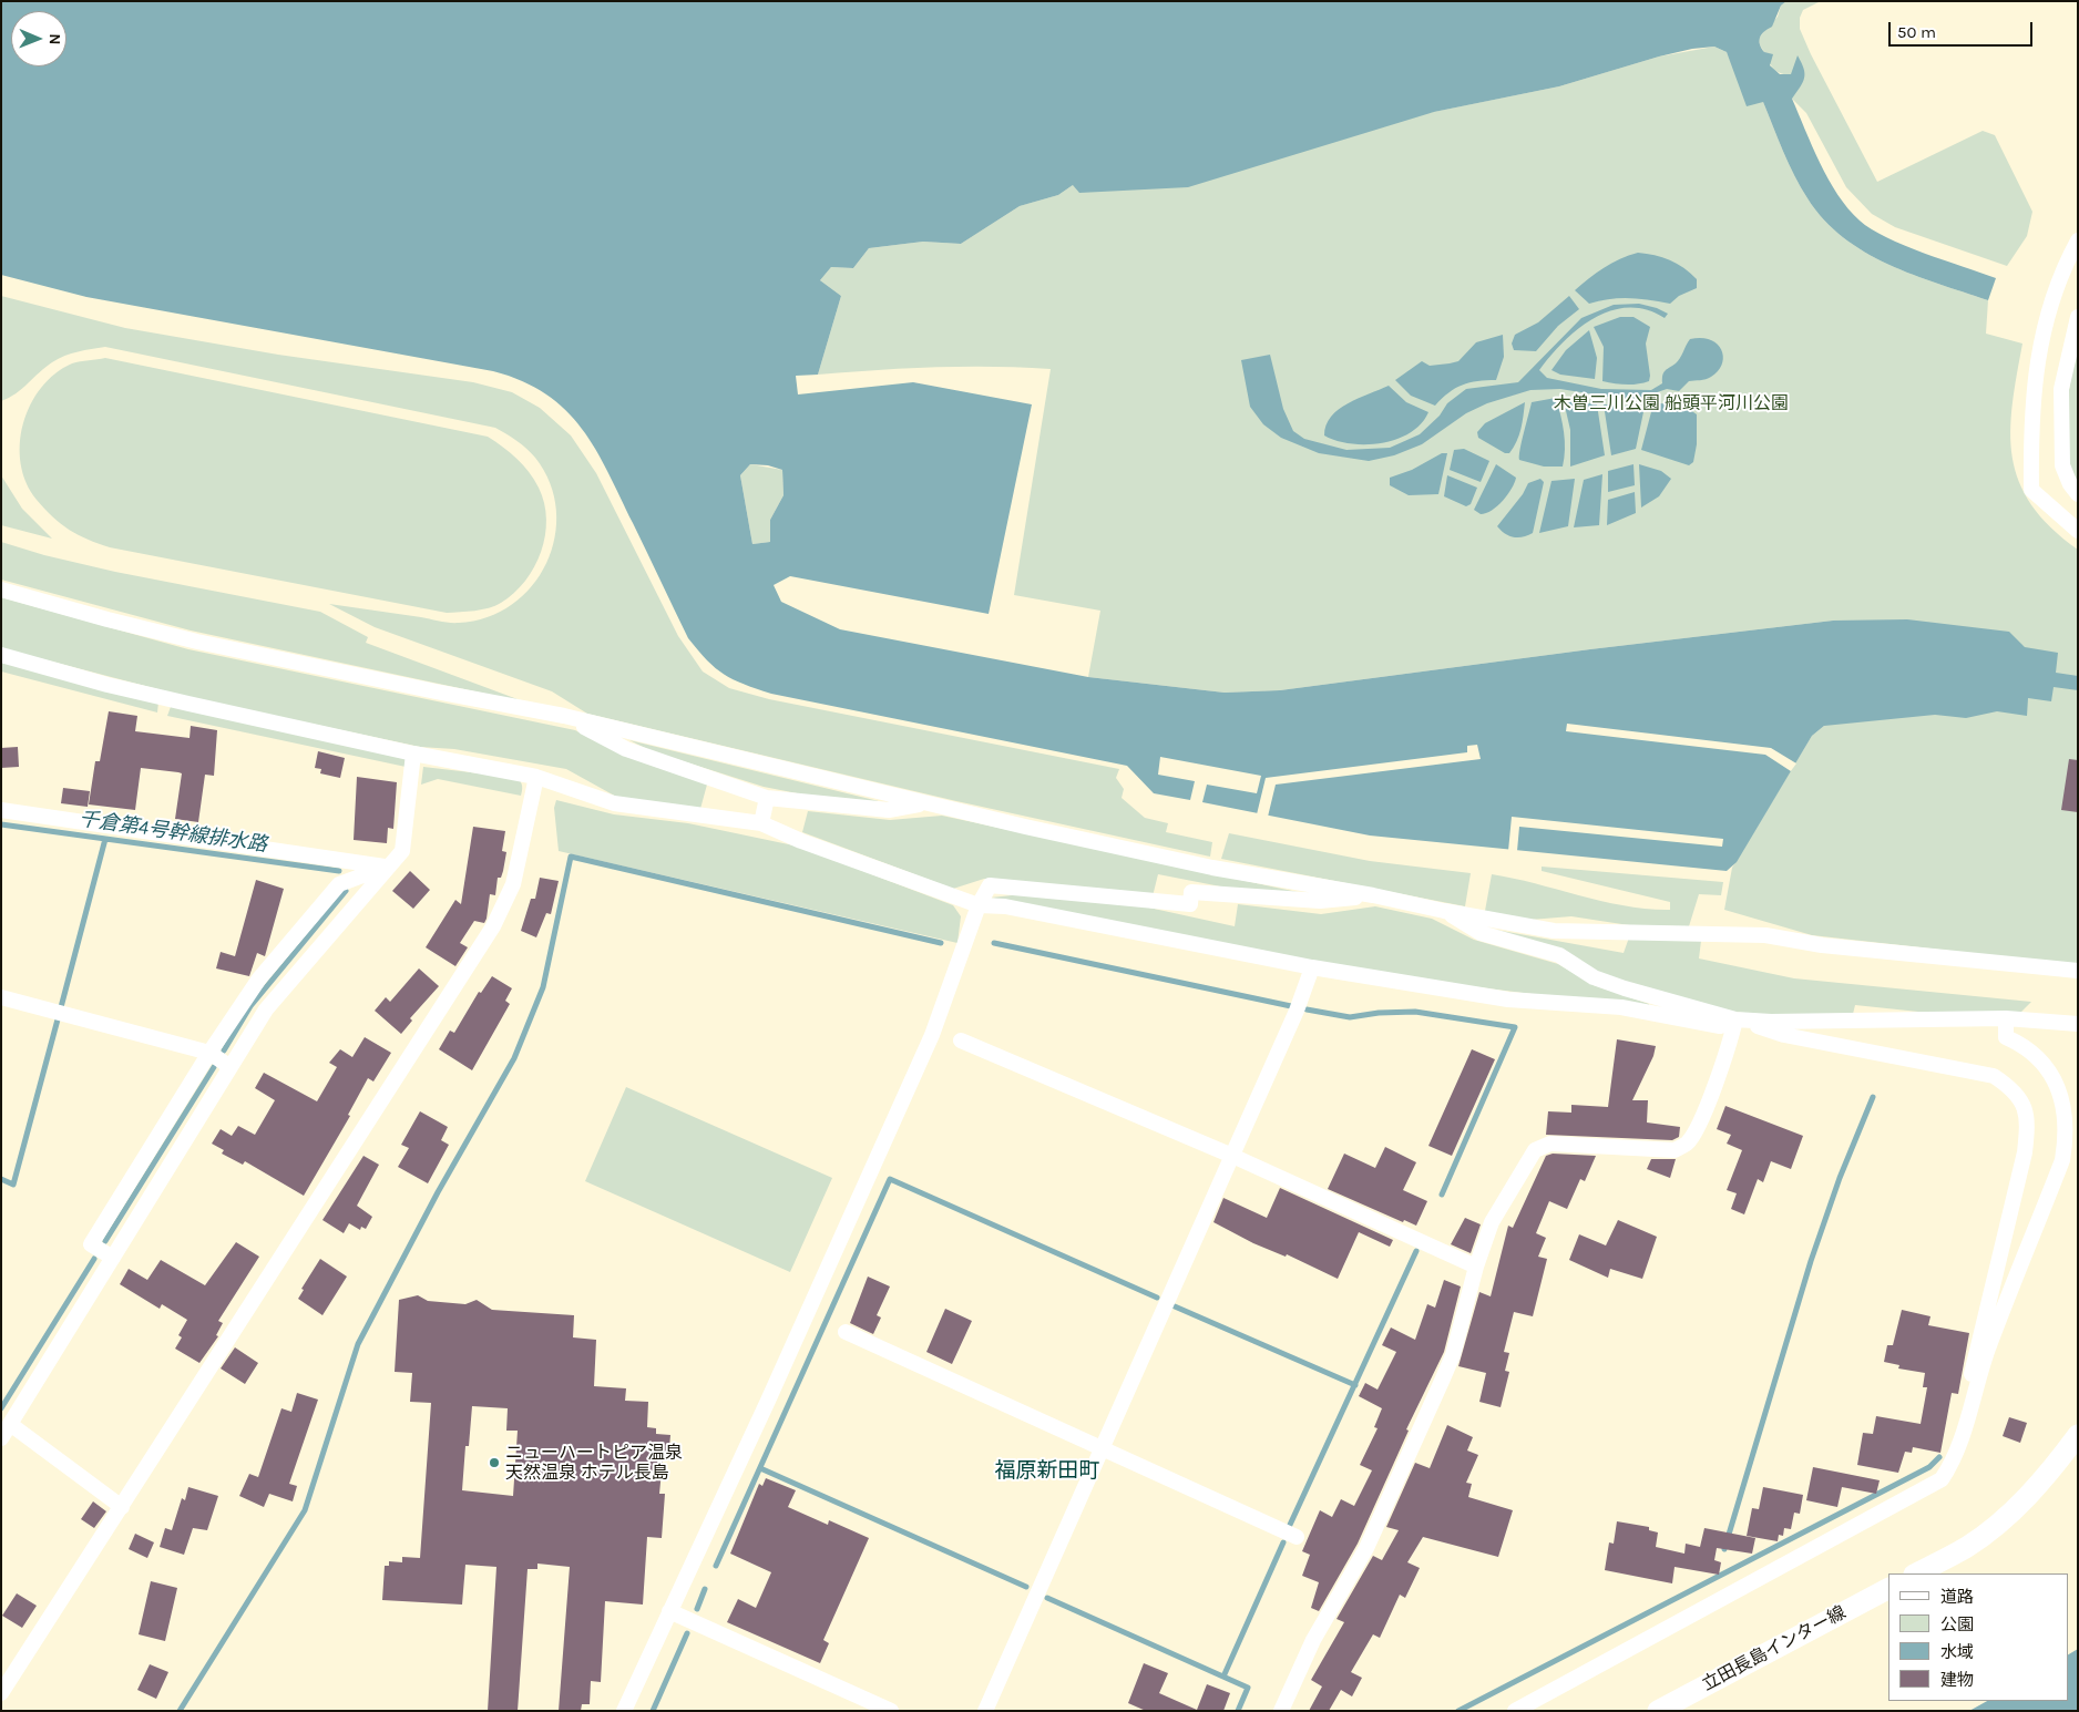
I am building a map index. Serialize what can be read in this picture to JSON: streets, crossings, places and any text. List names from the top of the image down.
{
  "streets": {
    "main road": ["立田長島インター線"]
  },
  "districts": ["福原新田町"],
  "water": ["千倉第4号幹線排水路"],
  "parks": ["木曽三川公園 船頭平河川公園"],
  "places": ["ニューハートピア温泉 天然温泉 ホテル長島"],
  "legend": [
    "道路",
    "公園",
    "水域",
    "建物"
  ],
  "scale_bar": "50 m",
  "north": "right"
}
